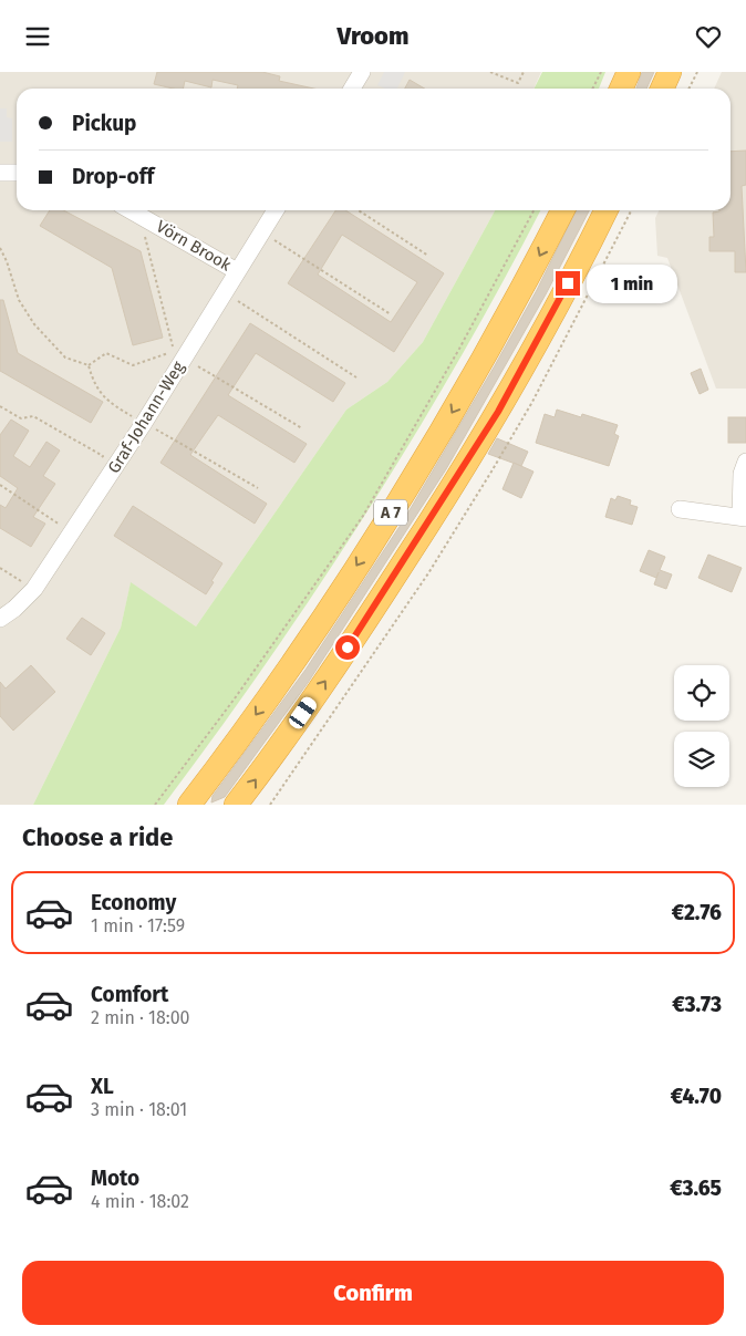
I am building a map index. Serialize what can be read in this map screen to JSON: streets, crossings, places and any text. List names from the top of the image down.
{
  "streets": {
    "highway": ["A 7"],
    "street": ["Vörn Brook", "Graf-Johann-Weg"]
  },
  "crossings": [
    ["Vörn Brook", "Graf-Johann-Weg"]
  ],
  "page": {
    "header": "Vroom",
    "banner": ["Pickup", "Drop-off"],
    "bubble": "1 min",
    "heading": "Choose a ride",
    "list": [
      {
        "name": "Economy",
        "note": "1 min · 17:59",
        "value": "€2.76"
      },
      {
        "name": "Comfort",
        "note": "2 min · 18:00",
        "value": "€3.73"
      },
      {
        "name": "XL",
        "note": "3 min · 18:01",
        "value": "€4.70"
      },
      {
        "name": "Moto",
        "note": "4 min · 18:02",
        "value": "€3.65"
      }
    ],
    "buttons": "Confirm"
  }
}
